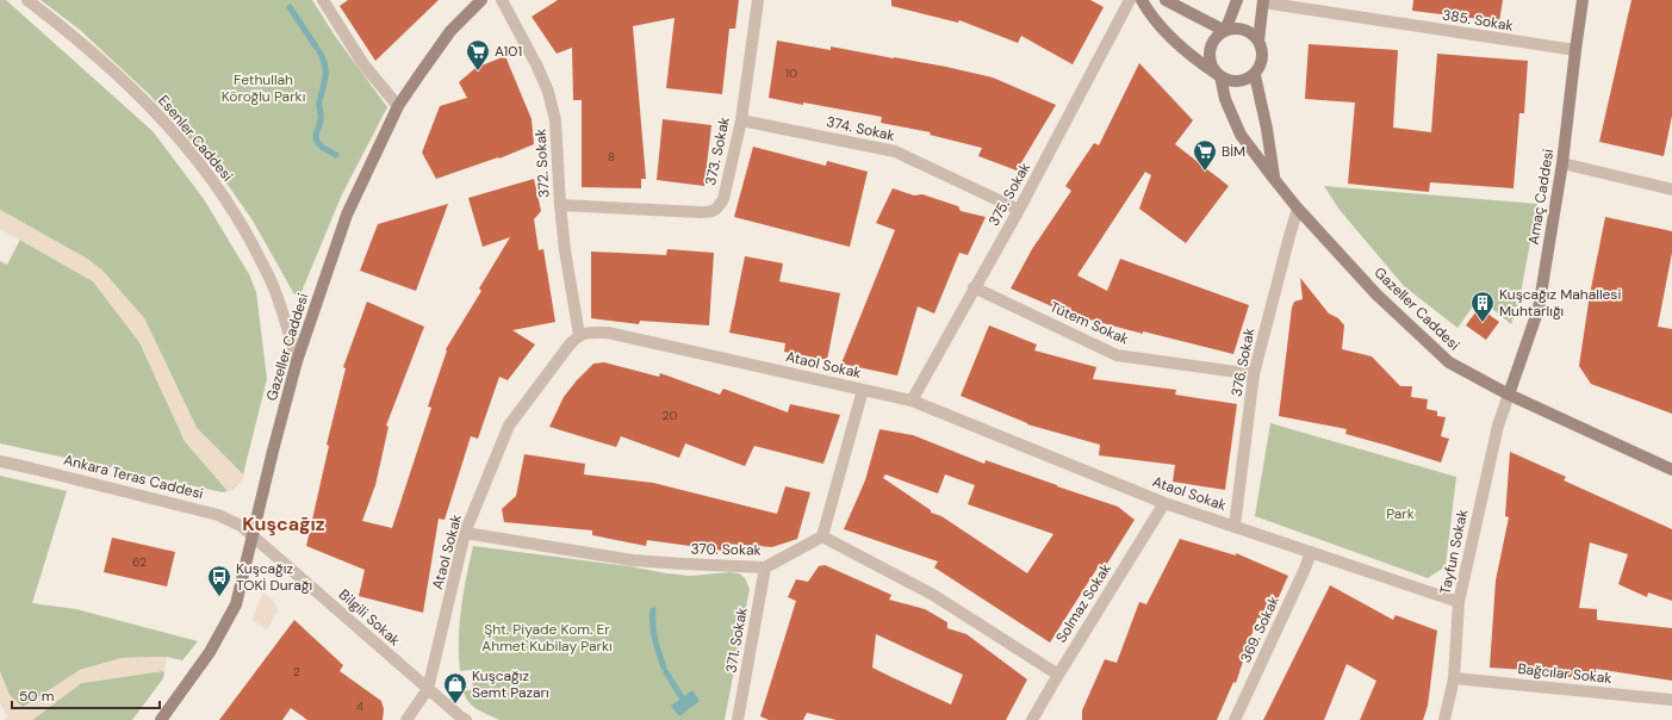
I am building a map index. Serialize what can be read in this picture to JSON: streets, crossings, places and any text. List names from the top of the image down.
{
  "streets": {
    "street": [
      "385. Sokak",
      "374. Sokak",
      "Esenler Caddesi",
      "373. Sokak",
      "372. Sokak",
      "375. Sokak",
      "Amaç Caddesi",
      "Gazeller Caddesi",
      "Tütem Sokak",
      "376. Sokak",
      "Ataol Sokak",
      "Ankara Teras Caddesi",
      "370. Sokak",
      "Tayfun Sokak",
      "Solmaz Sokak",
      "Bilgili Sokak",
      "369. Sokak",
      "371. Sokak",
      "Bağcılar Sokak"
    ]
  },
  "crossings": [
    ["385. Sokak", "Amaç Caddesi"],
    ["374. Sokak", "373. Sokak"],
    ["374. Sokak", "375. Sokak"],
    ["Esenler Caddesi", "Gazeller Caddesi"],
    ["373. Sokak", "372. Sokak"],
    ["372. Sokak", "Ataol Sokak"],
    ["375. Sokak", "Tütem Sokak"],
    ["375. Sokak", "Ataol Sokak"],
    ["Amaç Caddesi", "Gazeller Caddesi"],
    ["Amaç Caddesi", "Tayfun Sokak"],
    ["Gazeller Caddesi", "376. Sokak"],
    ["Gazeller Caddesi", "Ankara Teras Caddesi"],
    ["Gazeller Caddesi", "Tayfun Sokak"],
    ["Gazeller Caddesi", "Bilgili Sokak"],
    ["Tütem Sokak", "376. Sokak"],
    ["376. Sokak", "Ataol Sokak"],
    ["Ataol Sokak", "370. Sokak"],
    ["Ataol Sokak", "Tayfun Sokak"],
    ["Ataol Sokak", "Solmaz Sokak"],
    ["Ataol Sokak", "Bilgili Sokak"],
    ["Ataol Sokak", "369. Sokak"],
    ["Ankara Teras Caddesi", "Bilgili Sokak"],
    ["370. Sokak", "371. Sokak"],
    ["Tayfun Sokak", "Bağcılar Sokak"]
  ],
  "districts": ["Kuşcağız"],
  "parks": ["Fethullah Köroğlu Parkı", "Park", "Şht. Piyade Kom. Er Ahmet Kubilay Parkı"],
  "places": {
    "supermarket": ["A101", "BİM"],
    "building": ["Kuşcağız Mahallesi Muhtarlığı"],
    "bus stop": ["Kuşcağız TOKİ Durağı"],
    "shop": ["Kuşcağız Semt Pazarı"]
  },
  "house_numbers": [
    "10",
    "8",
    "20",
    "62",
    "2",
    "4"
  ],
  "scale_bar": "50 m"
}
